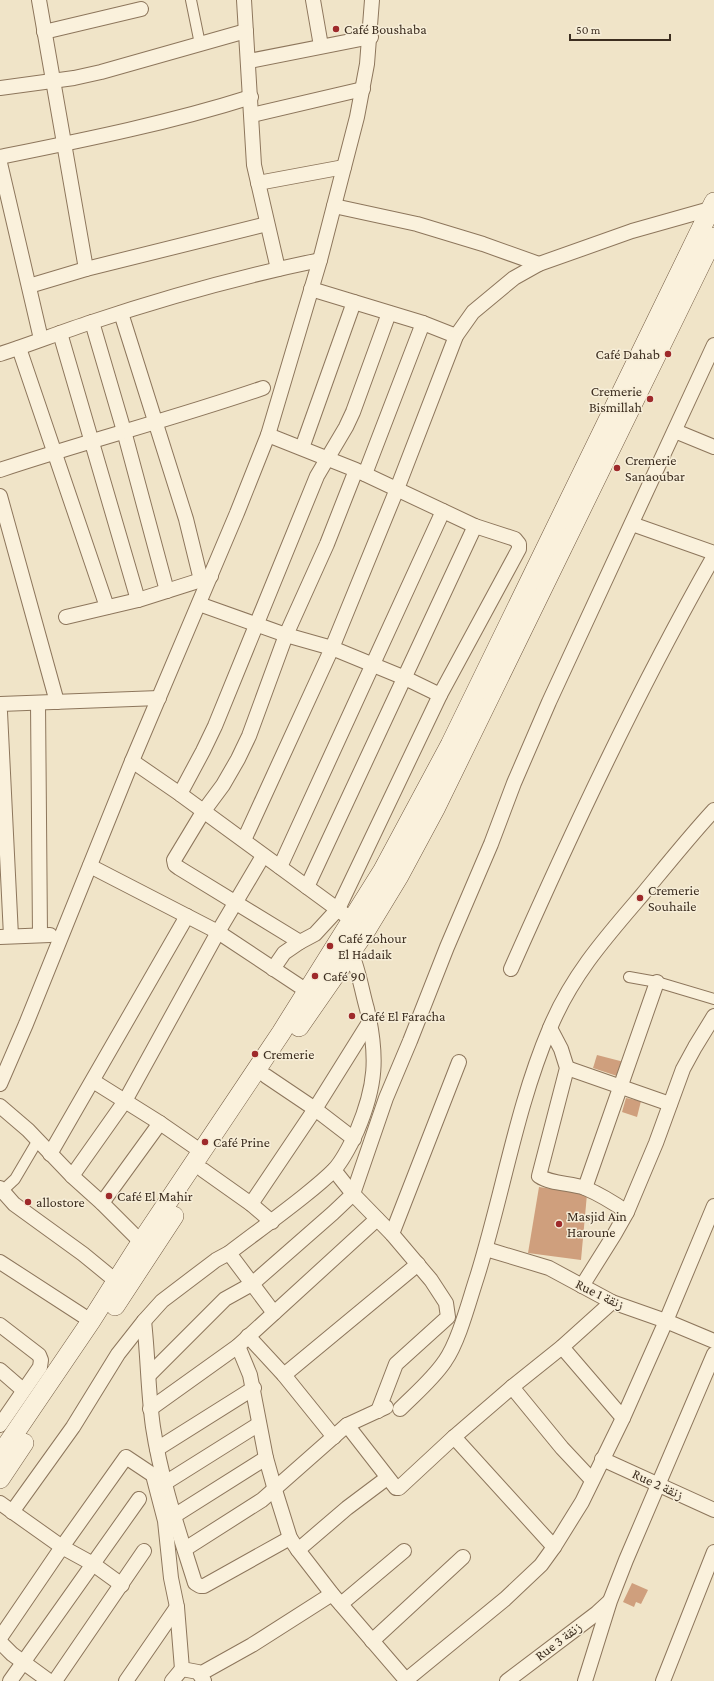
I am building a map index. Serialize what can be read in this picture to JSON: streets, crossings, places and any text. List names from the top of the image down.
{
  "streets": {
    "street": ["Rue 1 زنقة", "Rue 2 زنقة", "Rue 3 زنقة"]
  },
  "places": [
    "Café Boushaba",
    "Café Dahab",
    "Cremerie Bismillah",
    "Cremerie Sanaoubar",
    "Cremerie Souhaile",
    "Café Zohour El Hadaik",
    "Café 90",
    "Café El Faracha",
    "Cremerie",
    "Café Prine",
    "Café El Mahir",
    "allostore",
    "Masjid Ain Haroune"
  ],
  "scale_bar": "50 m"
}
